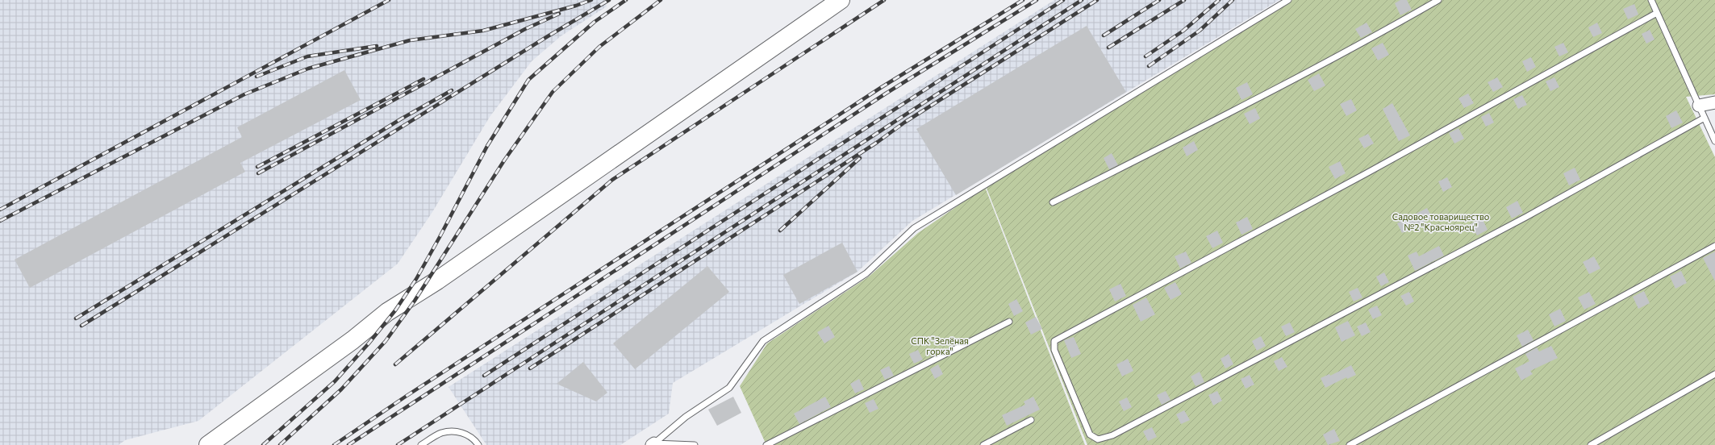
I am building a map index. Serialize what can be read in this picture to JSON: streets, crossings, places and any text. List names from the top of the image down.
{
  "parks": ["Садовое товарищество №2 \"Красноярец\"", "СПК \"Зелёная горка\""]
}
